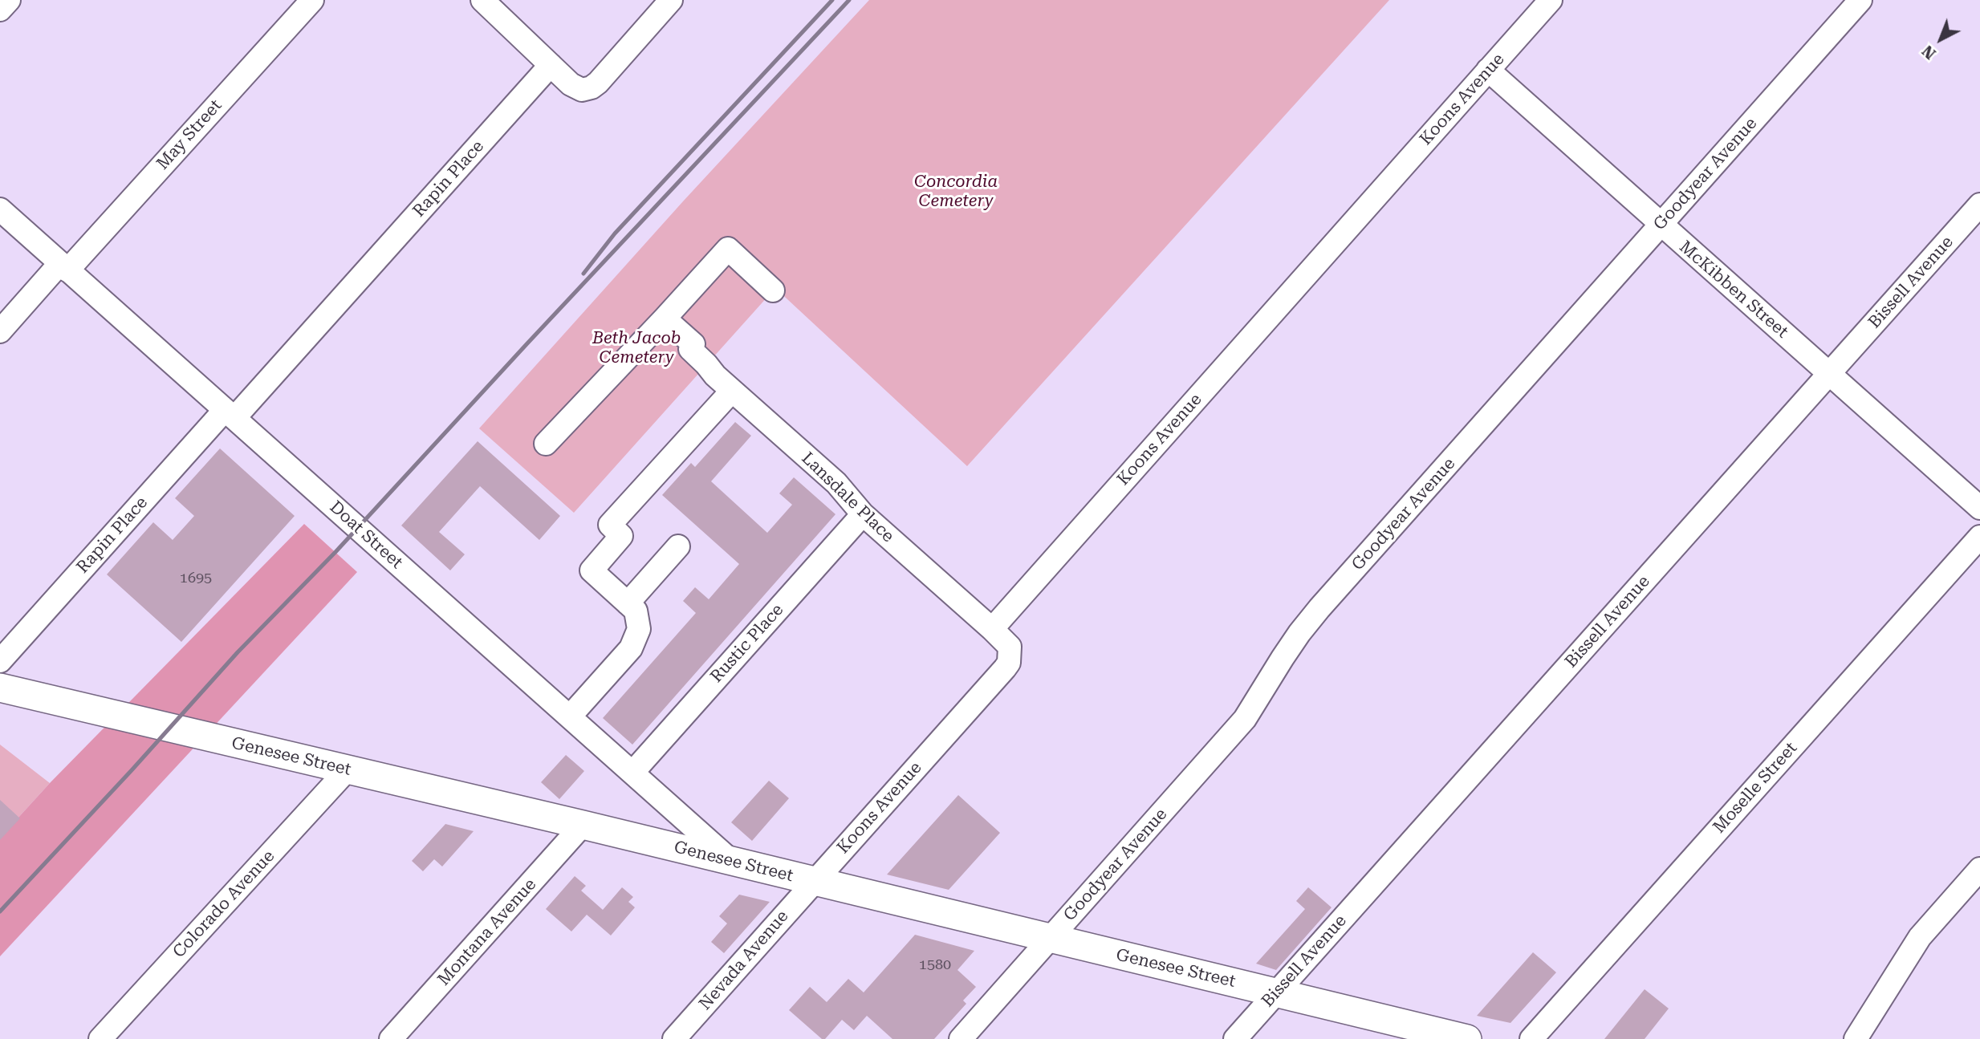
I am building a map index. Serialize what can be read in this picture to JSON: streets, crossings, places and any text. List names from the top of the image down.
{
  "streets": {
    "main road": ["Genesee Street"],
    "street": [
      "Koons Avenue",
      "May Street",
      "Goodyear Avenue",
      "Rapin Place",
      "Bissell Avenue",
      "McKibben Street",
      "Lansdale Place",
      "Doat Street",
      "Rustic Place",
      "Moselle Street",
      "Colorado Avenue",
      "Montana Avenue",
      "Nevada Avenue"
    ]
  },
  "crossings": [
    ["Koons Avenue", "McKibben Street"],
    ["Koons Avenue", "Lansdale Place"],
    ["Koons Avenue", "Genesee Street"],
    ["Koons Avenue", "Nevada Avenue"],
    ["May Street", "Doat Street"],
    ["Goodyear Avenue", "McKibben Street"],
    ["Goodyear Avenue", "Genesee Street"],
    ["Rapin Place", "Doat Street"],
    ["Bissell Avenue", "McKibben Street"],
    ["Bissell Avenue", "Genesee Street"],
    ["Lansdale Place", "Rustic Place"],
    ["Doat Street", "Rustic Place"],
    ["Doat Street", "Genesee Street"],
    ["Genesee Street", "Colorado Avenue"],
    ["Genesee Street", "Montana Avenue"],
    ["Genesee Street", "Nevada Avenue"]
  ],
  "parks": ["Concordia Cemetery", "Beth Jacob Cemetery"],
  "house_numbers": ["1695", "1580"],
  "north": "bottom left"
}
